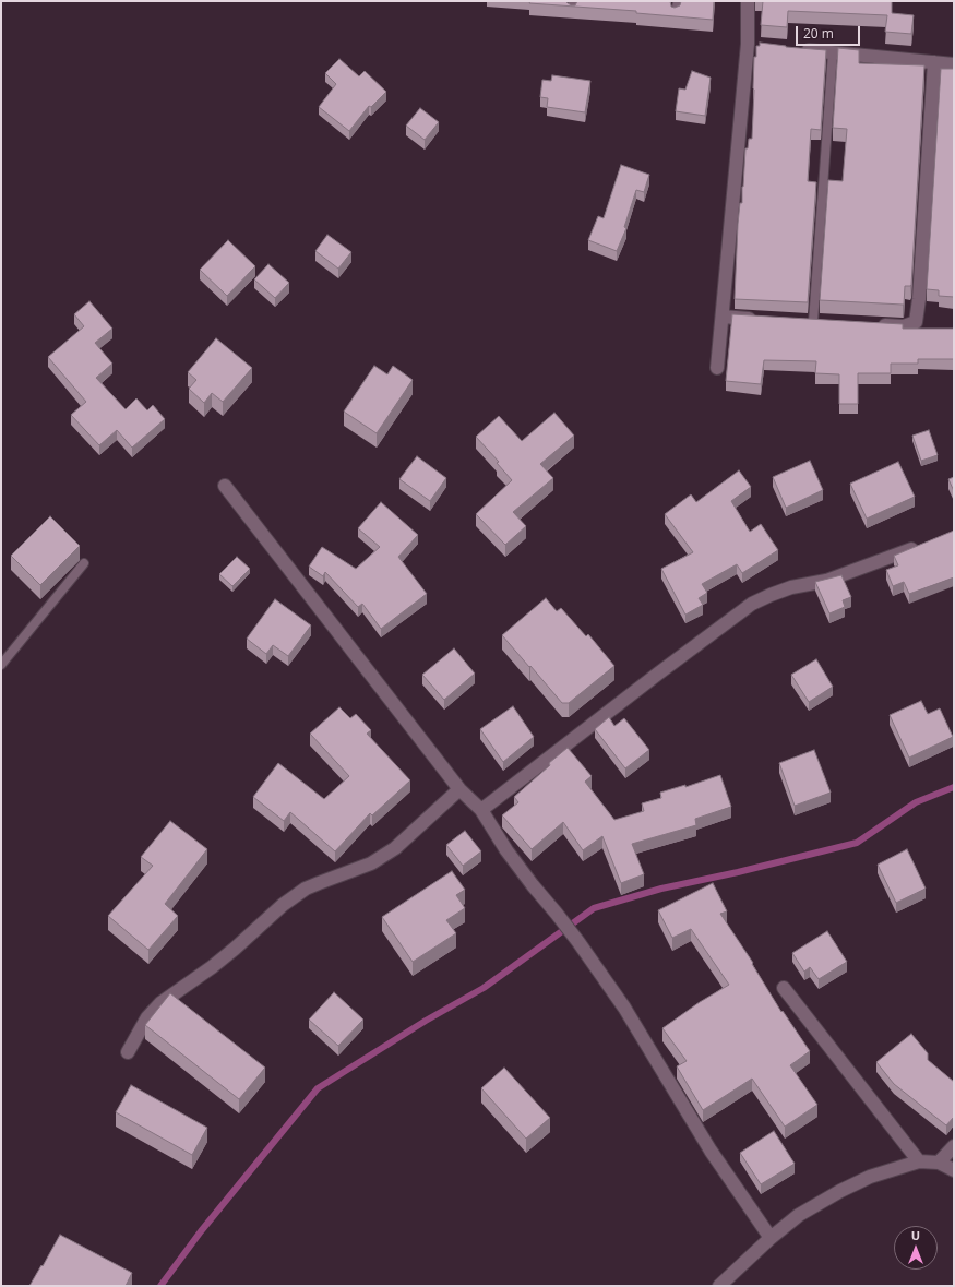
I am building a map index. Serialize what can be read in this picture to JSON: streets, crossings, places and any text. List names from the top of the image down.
{
  "scale_bar": "20 m",
  "north": "top"
}
